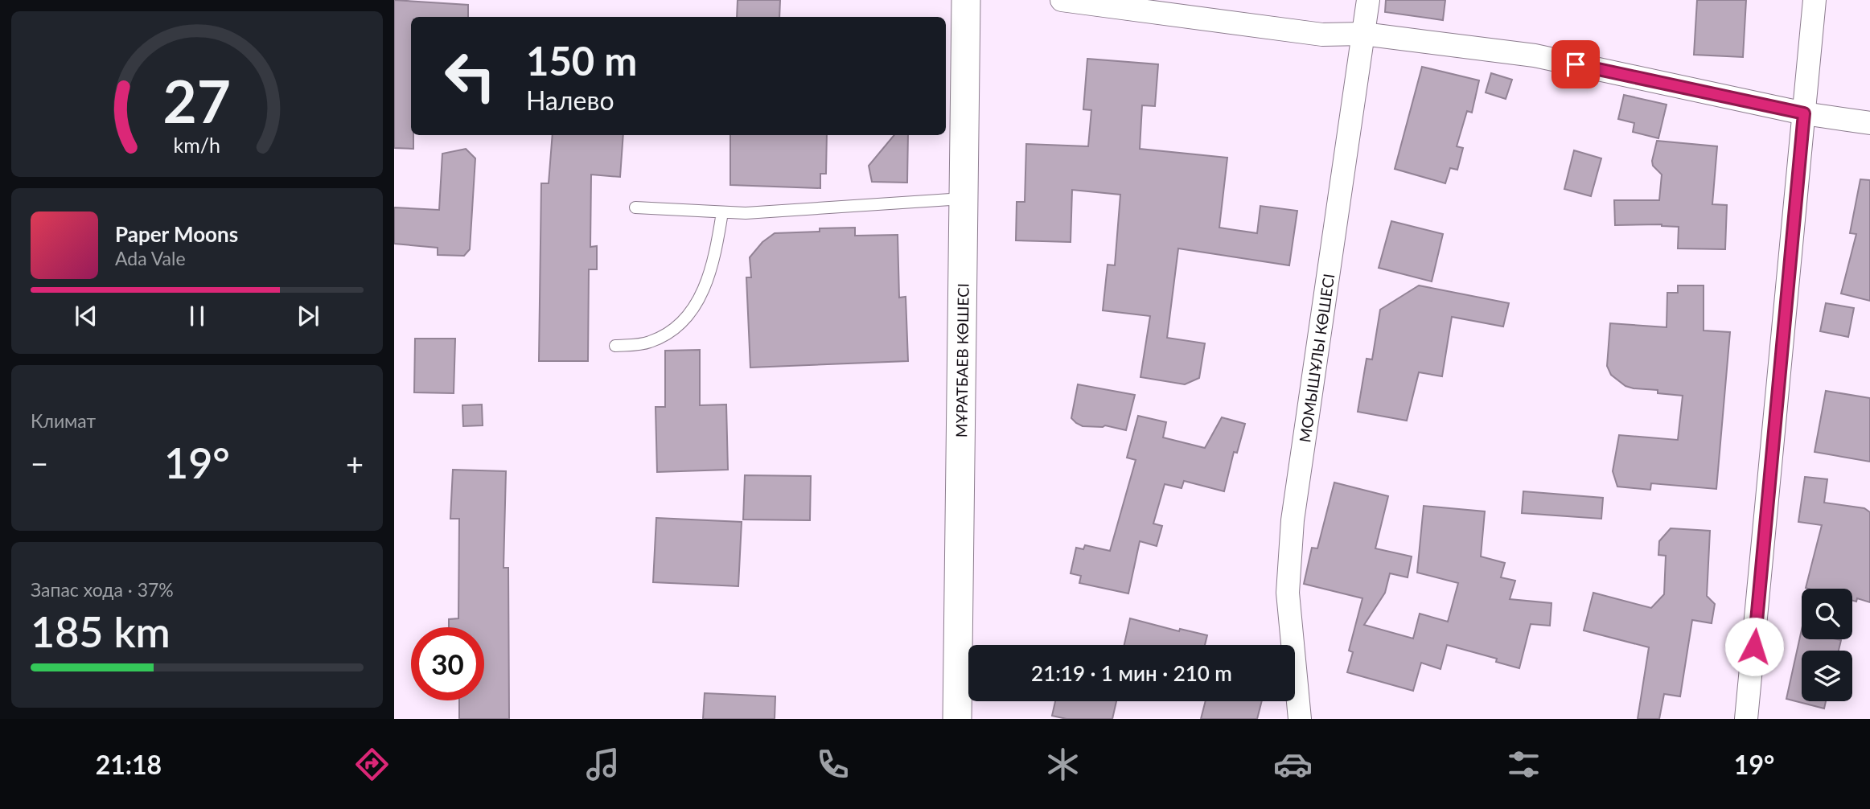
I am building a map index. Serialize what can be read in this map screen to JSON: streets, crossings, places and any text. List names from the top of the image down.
{
  "streets": {
    "street": ["МОМЫШҰЛЫ КӨШЕСІ", "МҰРАТБАЕВ КӨШЕСІ"]
  },
  "page": {
    "turn": ["150 m", "Налево"],
    "song": ["Paper Moons", "Ada Vale"],
    "tile": [
      "Климат",
      ["Запас хода · 37%", "185 km"]
    ],
    "heat": ["−", "19°", "+"],
    "limit": "30",
    "trip": "21:19 · 1 мин · 210 m",
    "tabs": ["21:18", "19°"],
    "gauge": ["27", "km/h"]
  }
}
